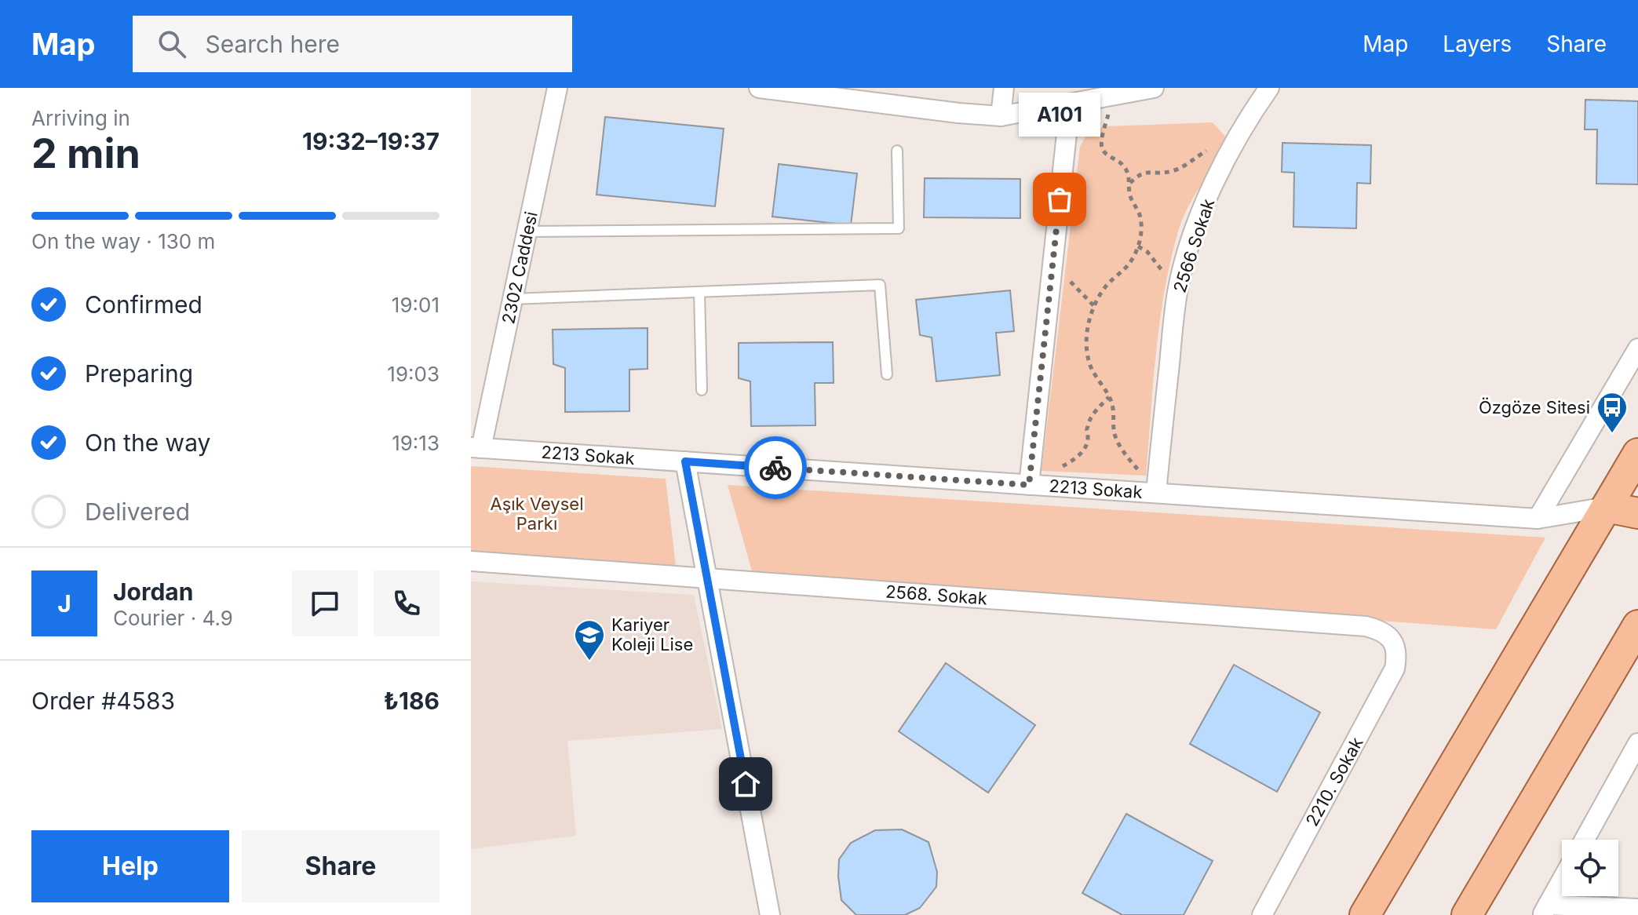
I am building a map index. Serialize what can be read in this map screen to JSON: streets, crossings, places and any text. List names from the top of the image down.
{
  "streets": {
    "street": [
      "2566 Sokak",
      "2302 Caddesi",
      "2213 Sokak",
      "2568. Sokak",
      "2210. Sokak"
    ]
  },
  "crossings": [
    ["2566 Sokak", "2213 Sokak"],
    ["2302 Caddesi", "2213 Sokak"],
    ["2568. Sokak", "2210. Sokak"]
  ],
  "parks": ["Aşık Veysel Parkı"],
  "places": {
    "other": ["A101"],
    "bus stop": ["Özgöze Sitesi"],
    "school or university": ["Kariyer Koleji Lise"]
  },
  "page": {
    "header": "Map",
    "search": "Search here",
    "nav": ["Map", "Layers", "Share"],
    "heading": ["2 min", "Arriving in", "19:32–19:37"],
    "panel": [
      "Jordan",
      "Courier · 4.9",
      "Order #4583",
      "₺186"
    ],
    "bubble": "A101",
    "bar": "On the way · 130 m",
    "list": [
      ["Confirmed", "19:01"],
      ["Preparing", "19:03"],
      ["On the way", "19:13"],
      "Delivered"
    ],
    "round": "J",
    "buttons": ["Help", "Share"]
  }
}
